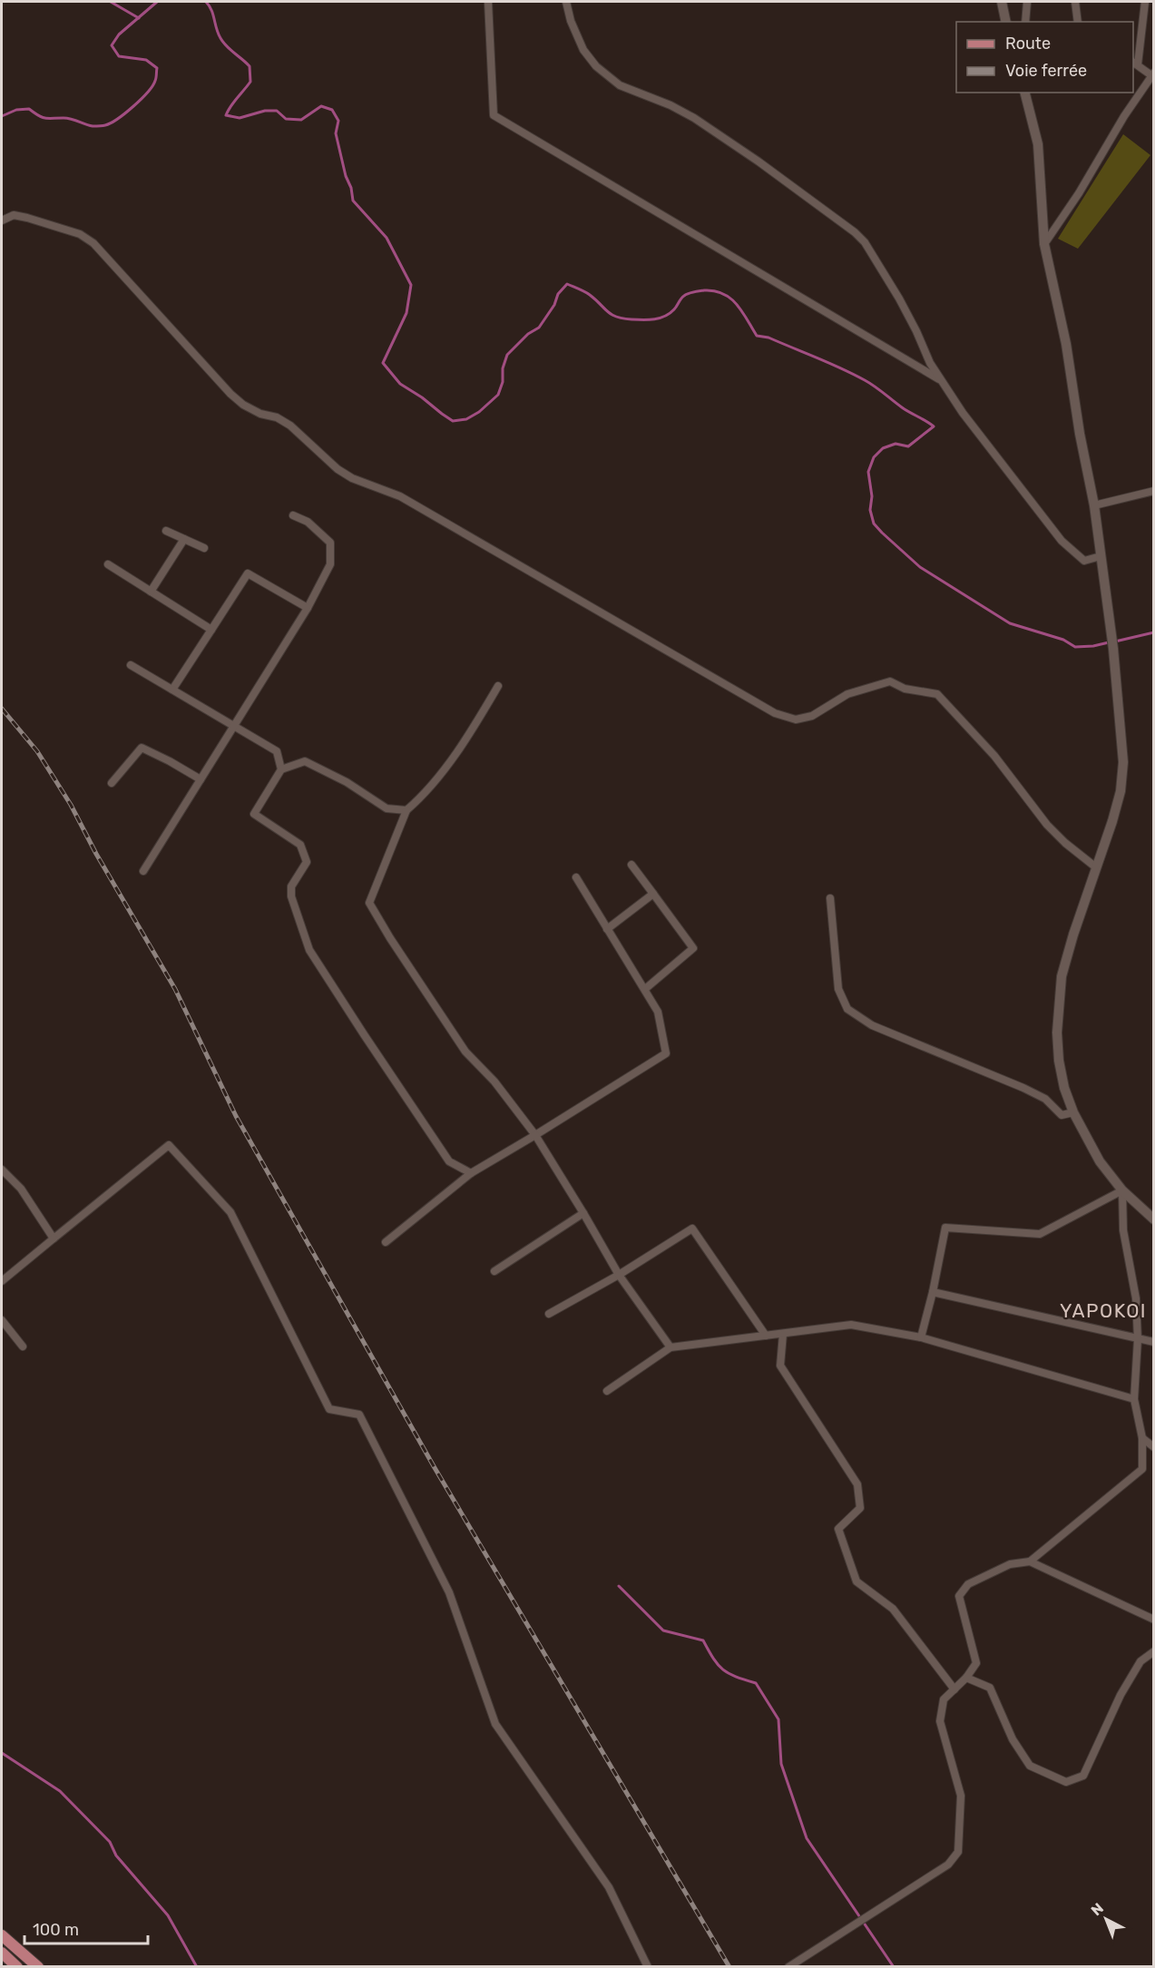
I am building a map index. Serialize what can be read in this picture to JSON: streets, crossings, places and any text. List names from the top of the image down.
{
  "districts": ["YAPOKOI"],
  "legend": ["Route", "Voie ferrée"],
  "scale_bar": "100 m",
  "north": "top left"
}
